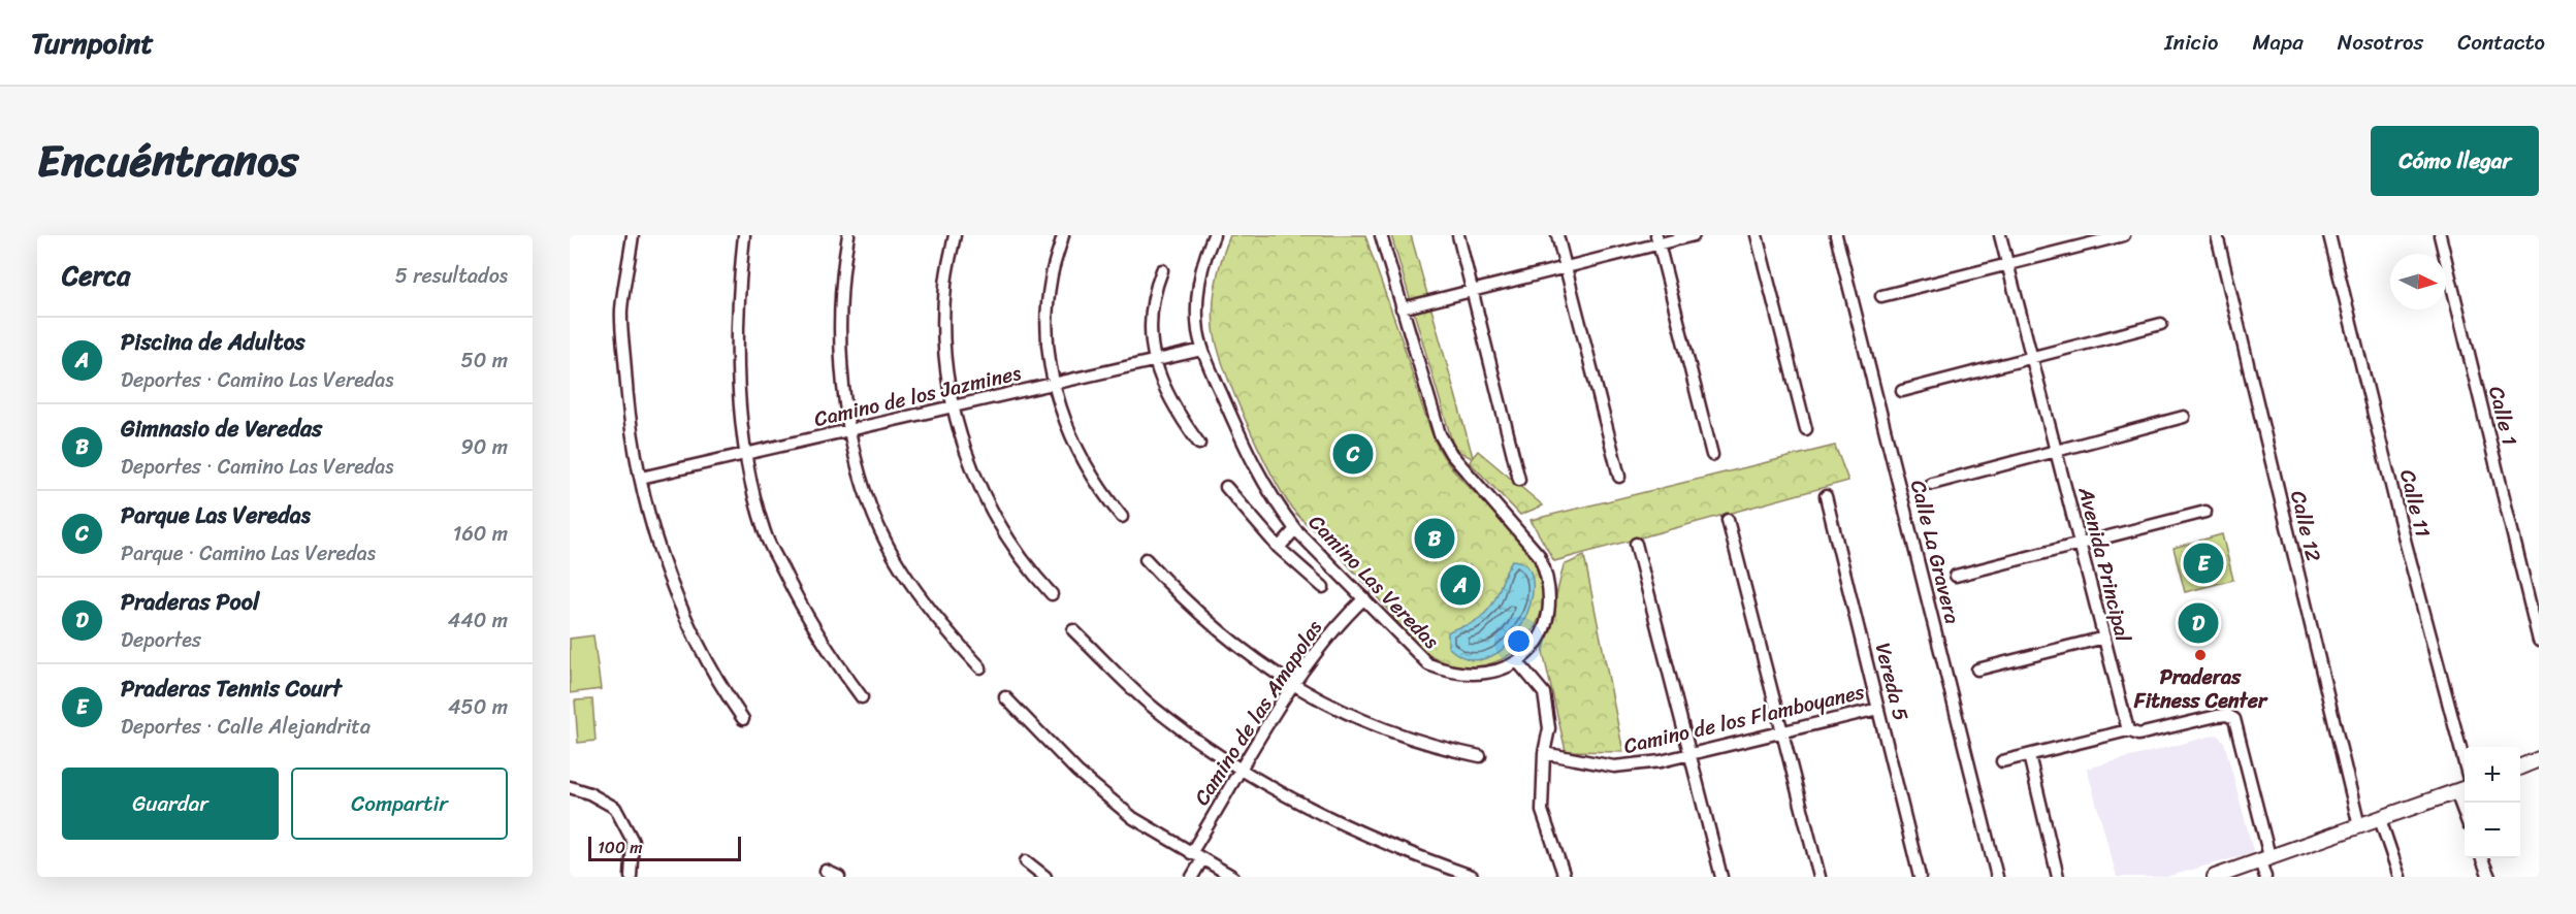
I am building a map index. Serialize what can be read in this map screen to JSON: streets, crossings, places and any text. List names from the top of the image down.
{
  "streets": {
    "street": [
      "Camino de los Jazmines",
      "Calle 1",
      "Calle 11",
      "Calle 12",
      "Calle La Gravera",
      "Avenida Principal",
      "Camino Las Veredas",
      "Vereda 5",
      "Camino de las Amapolas",
      "Camino de los Flamboyanes"
    ]
  },
  "crossings": [
    ["Camino de los Jazmines", "Camino Las Veredas"],
    ["Camino Las Veredas", "Camino de las Amapolas"],
    ["Vereda 5", "Camino de los Flamboyanes"]
  ],
  "places": ["Praderas Fitness Center"],
  "scale_bar": "100 m",
  "north": "right",
  "page": {
    "header": "Turnpoint",
    "nav": [
      "Inicio",
      "Mapa",
      "Nosotros",
      "Contacto"
    ],
    "title": "Encuéntranos",
    "buttons": [
      "Cómo llegar",
      ["Guardar", "Compartir"]
    ],
    "heading": ["Cerca", "5 resultados"],
    "list": [
      {
        "mark": "A",
        "name": "Piscina de Adultos",
        "note": "Deportes · Camino Las Veredas",
        "value": "50 m"
      },
      {
        "mark": "B",
        "name": "Gimnasio de Veredas",
        "note": "Deportes · Camino Las Veredas",
        "value": "90 m"
      },
      {
        "mark": "C",
        "name": "Parque Las Veredas",
        "note": "Parque · Camino Las Veredas",
        "value": "160 m"
      },
      {
        "mark": "D",
        "name": "Praderas Pool",
        "note": "Deportes",
        "value": "440 m"
      },
      {
        "mark": "E",
        "name": "Praderas Tennis Court",
        "note": "Deportes · Calle Alejandrita",
        "value": "450 m"
      }
    ],
    "pins": [
      "C",
      "B",
      "E",
      "A",
      "D"
    ],
    "map_buttons": ["+", "−"],
    "scale": "100 m"
  }
}
